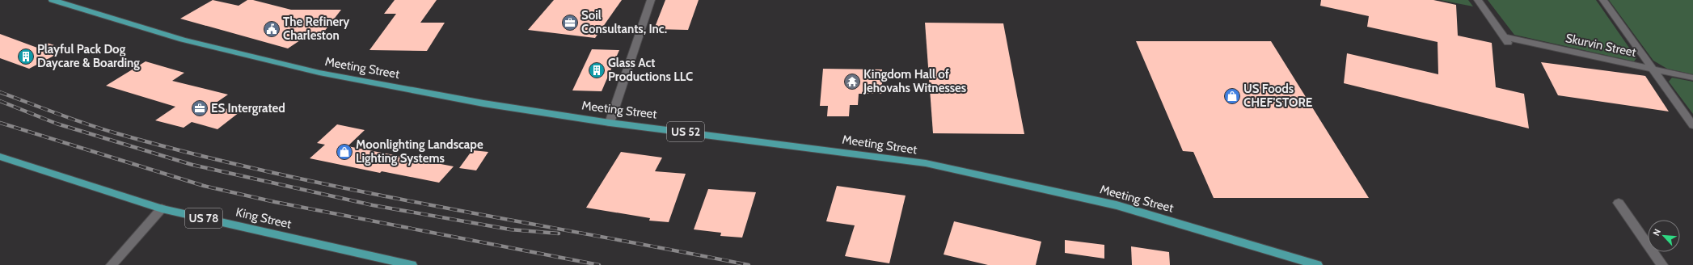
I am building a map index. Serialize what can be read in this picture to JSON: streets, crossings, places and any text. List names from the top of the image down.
{
  "streets": {
    "main road": [
      "Meeting Street",
      "US 52",
      "US 78",
      "King Street"
    ],
    "street": ["Skurvin Street"]
  },
  "places": {
    "office": ["Soil Consultants, Inc.", "ES Intergrated"],
    "public building": ["The Refinery Charleston"],
    "building": ["Playful Pack Dog Daycare & Boarding", "Glass Act Productions LLC"],
    "temple": ["Kingdom Hall of Jehovahs Witnesses"],
    "shop": ["US Foods CHEF'STORE", "Moonlighting Landscape Lighting Systems"]
  },
  "north": "top left"
}
